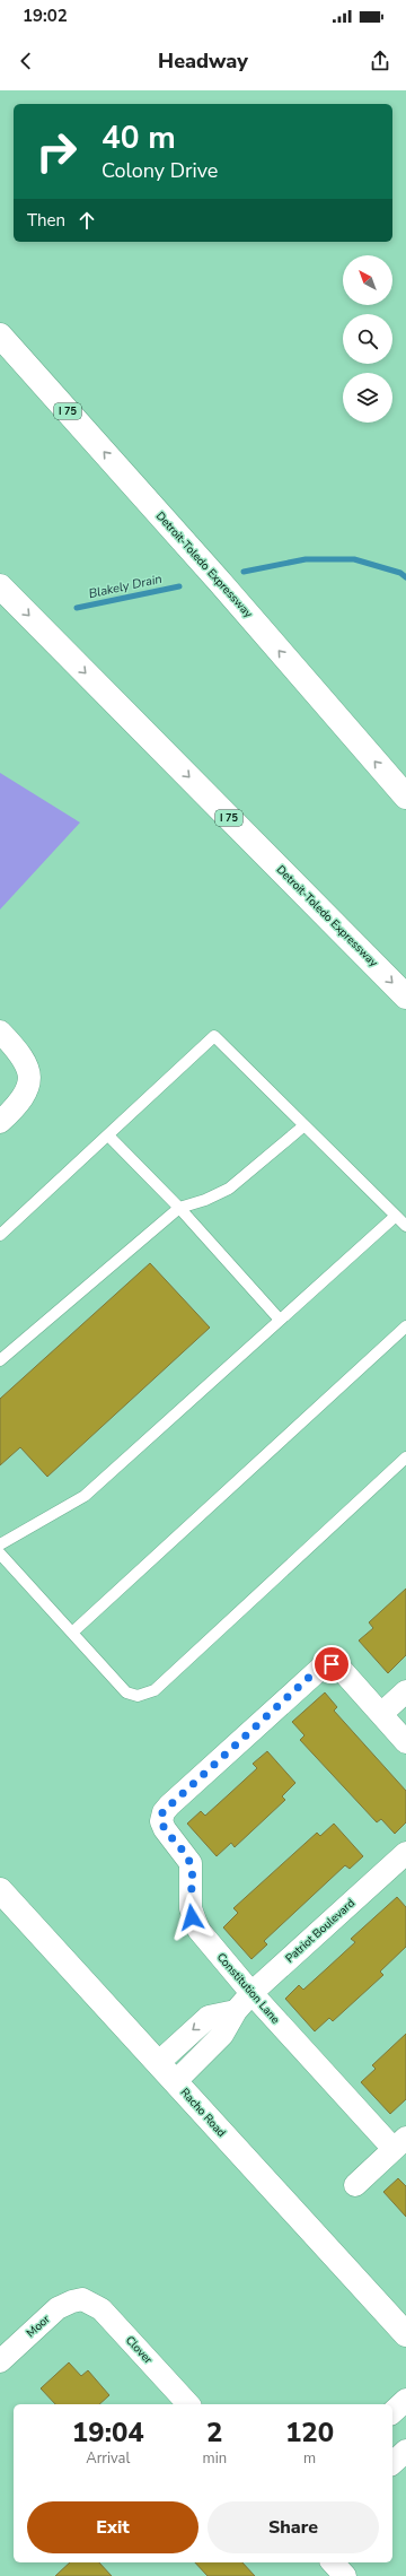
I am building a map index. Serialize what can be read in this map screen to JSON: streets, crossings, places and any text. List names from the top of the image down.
{
  "streets": {
    "main road": ["I 75", "Detroit-Toledo Expressway", "Racho Road"],
    "street": [
      "Patriot Boulevard",
      "Constitution Lane",
      "Moor",
      "Clover"
    ]
  },
  "crossings": [
    ["Patriot Boulevard", "Constitution Lane"],
    ["Patriot Boulevard", "Racho Road"],
    ["Moor", "Clover"]
  ],
  "water": ["Blakely Drain"],
  "north": "top left",
  "page": {
    "status": "19:02",
    "header": "Headway",
    "turn": ["40 m", "Colony Drive"],
    "then": "Then",
    "eta": [
      "19:04",
      "Arrival",
      "2",
      "min",
      "120",
      "m"
    ],
    "buttons": ["Exit", "Share"]
  }
}
